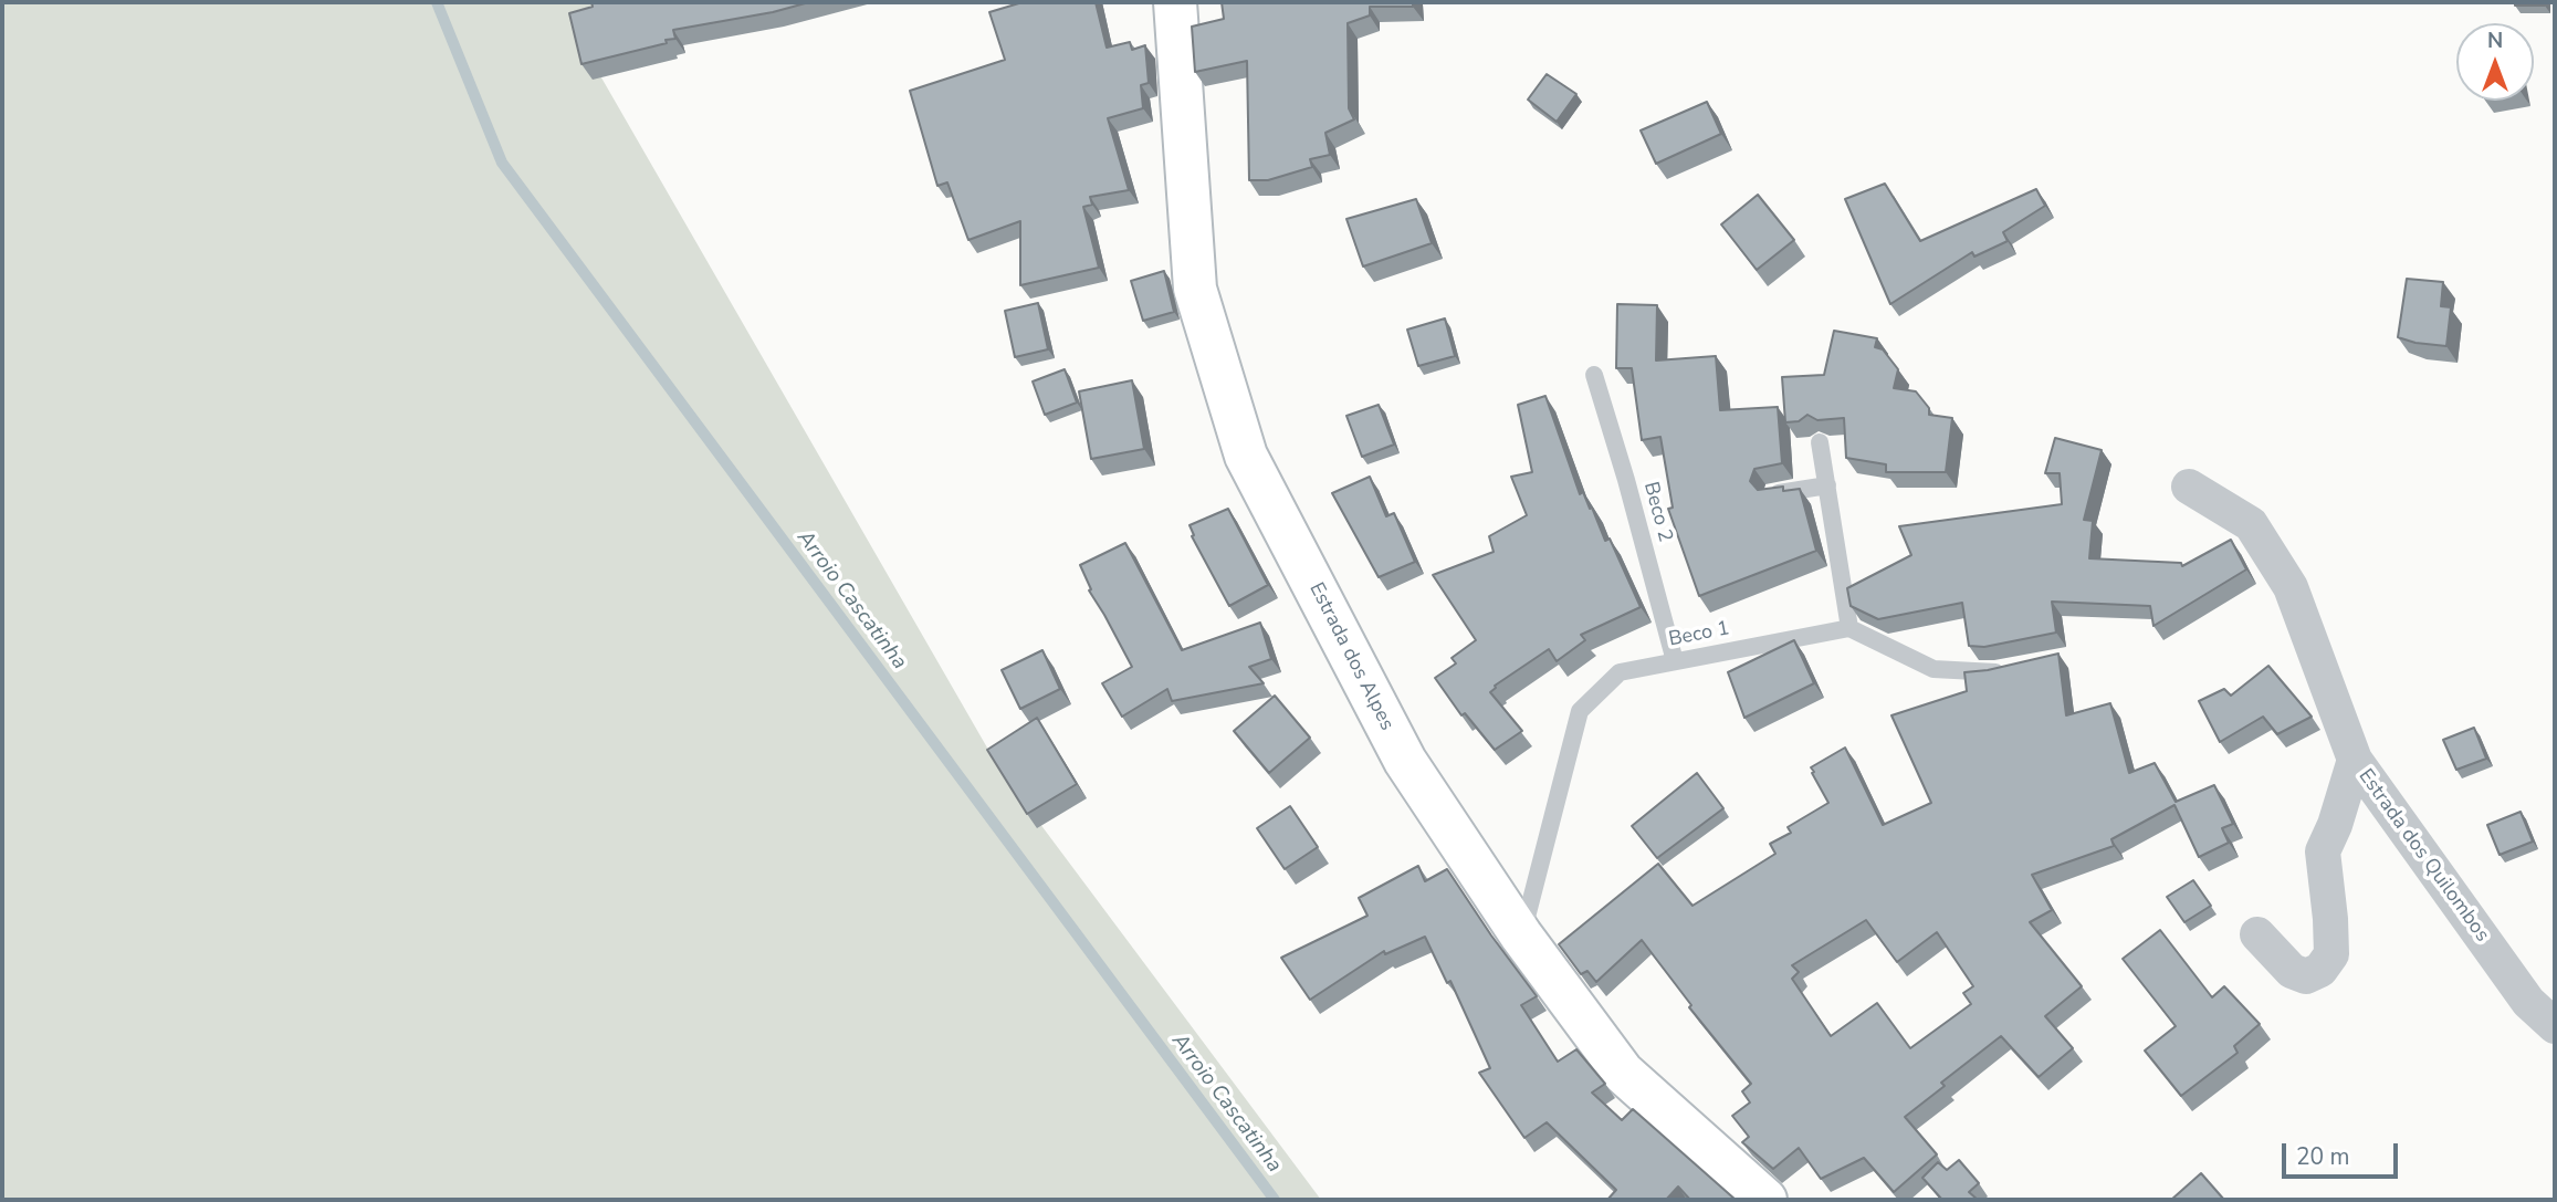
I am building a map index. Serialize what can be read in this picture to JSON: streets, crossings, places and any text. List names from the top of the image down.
{
  "streets": {
    "street": ["Estrada dos Alpes", "Estrada dos Quilombos"],
    "lane": ["Beco 2", "Beco 1"]
  },
  "crossings": [
    ["Beco 2", "Beco 1"],
    ["Beco 1", "Estrada dos Alpes"]
  ],
  "water": ["Arroio Cascatinha"],
  "scale_bar": "20 m",
  "north": "top"
}
